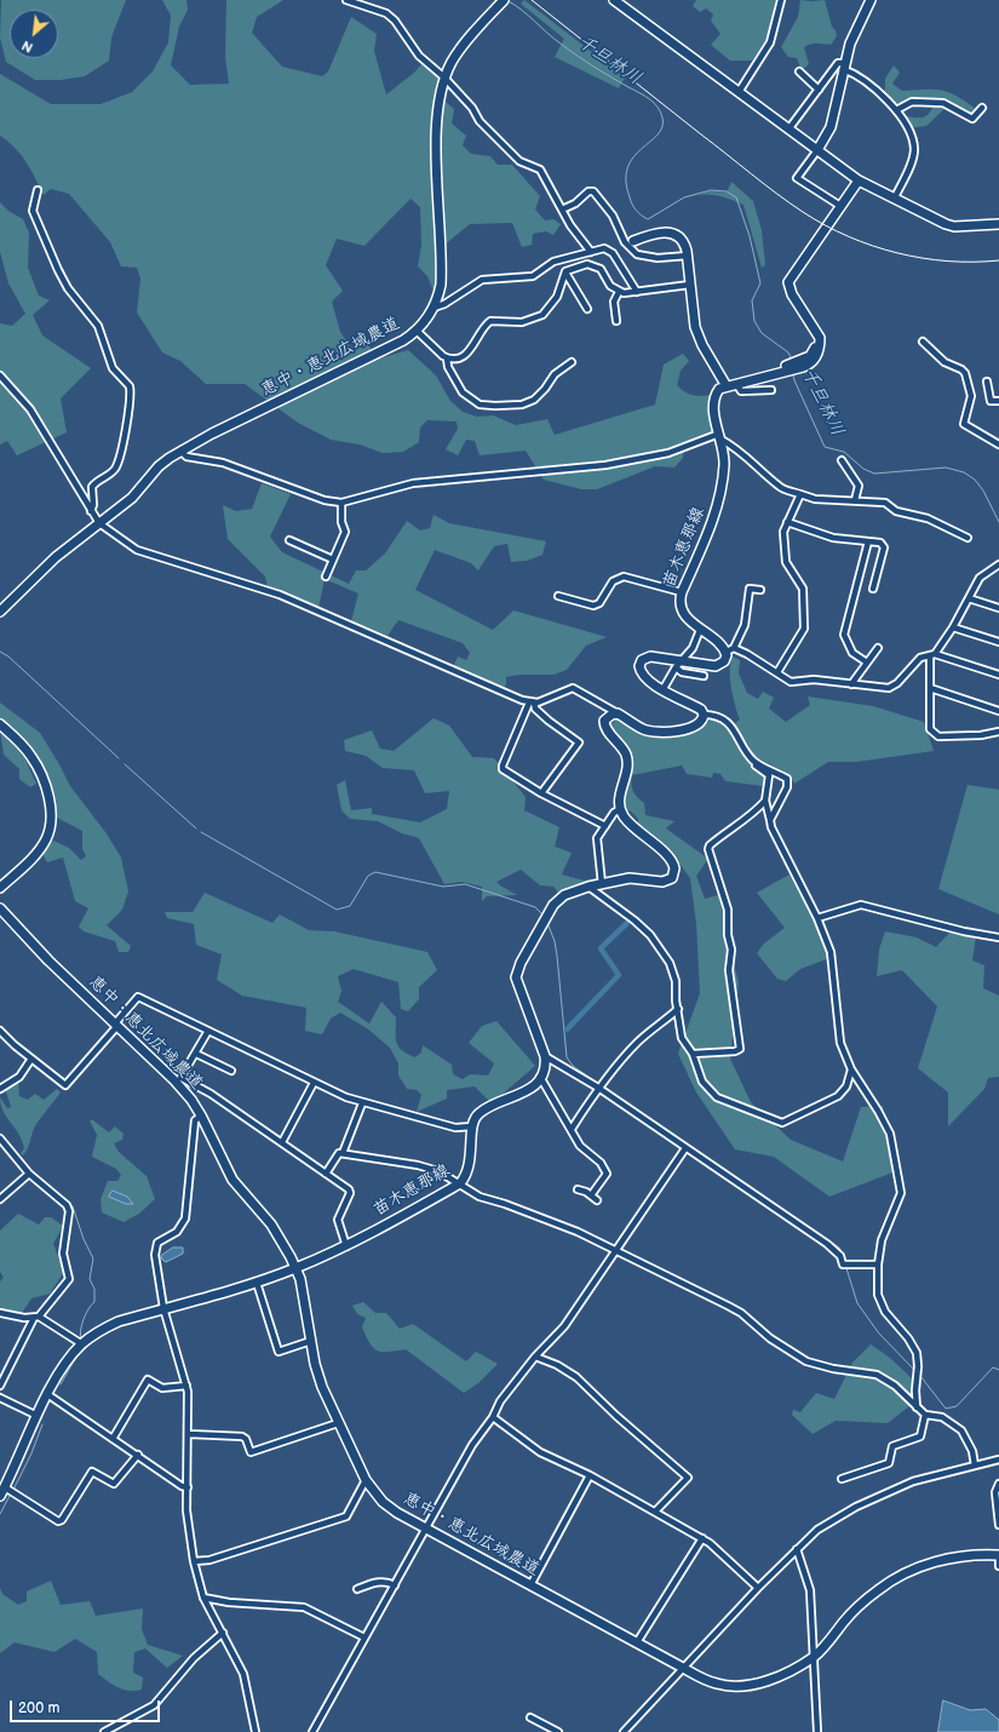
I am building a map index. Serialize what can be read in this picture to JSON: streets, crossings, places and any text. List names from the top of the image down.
{
  "streets": {
    "street": ["恵中・恵北広域農道", "苗木恵那線"]
  },
  "crossings": [
    ["恵中・恵北広域農道", "苗木恵那線"]
  ],
  "water": ["千旦林川"],
  "scale_bar": "200 m",
  "north": "bottom left"
}
